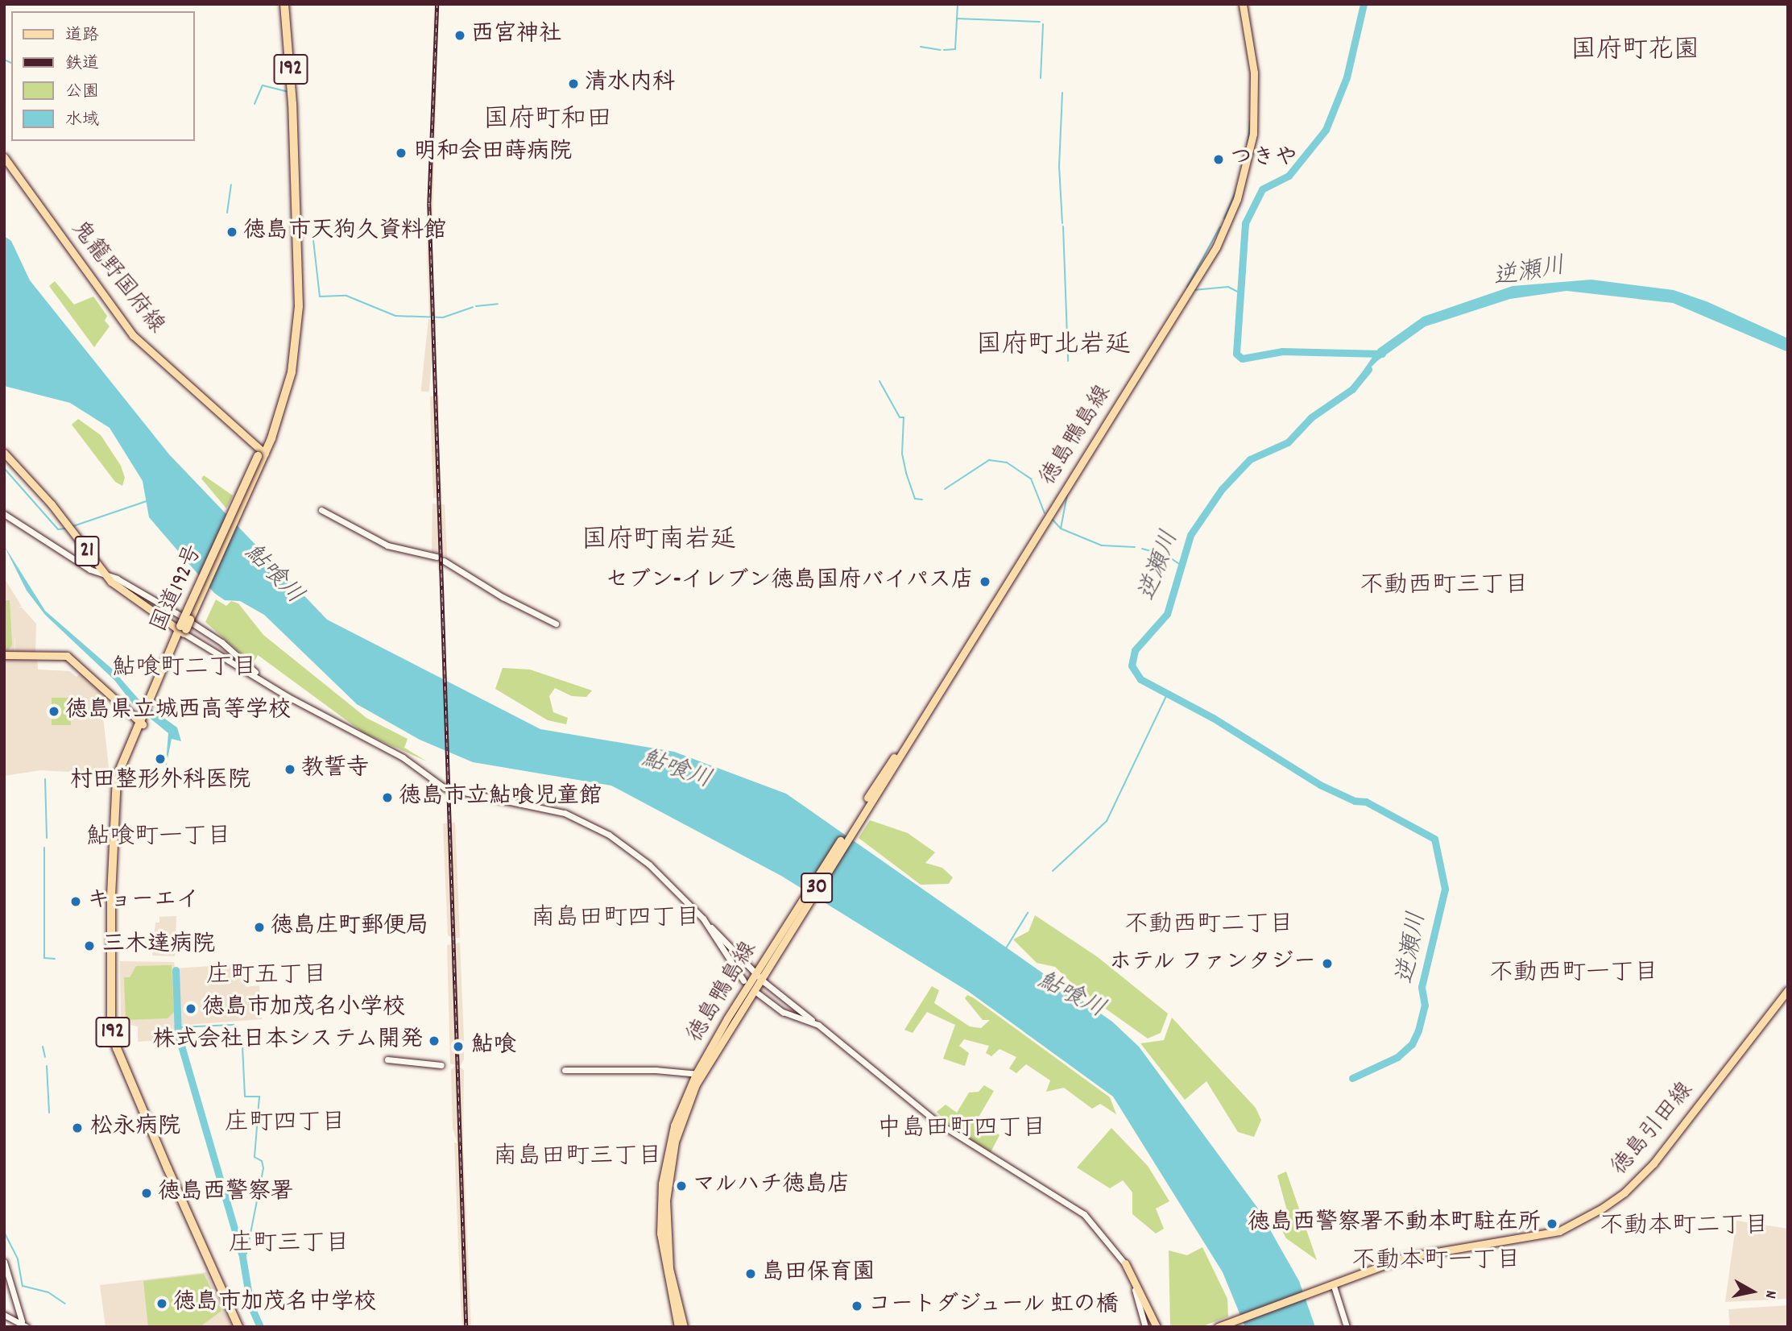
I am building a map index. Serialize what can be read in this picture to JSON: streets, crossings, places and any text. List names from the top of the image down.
{
  "streets": {
    "highway": ["192", "国道192号"],
    "main road": [
      "鬼籠野国府線",
      "徳島鴨島線",
      "21",
      "30",
      "徳島引田線"
    ]
  },
  "crossings": [
    ["鬼籠野国府線", "国道192号"],
    ["21", "国道192号"]
  ],
  "districts": [
    "国府町花園",
    "国府町和田",
    "国府町北岩延",
    "国府町南岩延",
    "不動西町三丁目",
    "鮎喰町二丁目",
    "鮎喰町一丁目",
    "南島田町四丁目",
    "不動西町二丁目",
    "不動西町一丁目",
    "庄町五丁目",
    "庄町四丁目",
    "中島田町四丁目",
    "南島田町三丁目",
    "不動本町二丁目",
    "庄町三丁目",
    "不動本町一丁目"
  ],
  "water": ["逆瀬川", "鮎喰川"],
  "places": [
    "西宮神社",
    "清水内科",
    "明和会田蒔病院",
    "つきや",
    "徳島市天狗久資料館",
    "セブン-イレブン徳島国府バイパス店",
    "徳島県立城西高等学校",
    "村田整形外科医院",
    "教誓寺",
    "徳島市立鮎喰児童館",
    "キョーエイ",
    "徳島庄町郵便局",
    "三木達病院",
    "ホテル ファンタジー",
    "徳島市加茂名小学校",
    "株式会社日本システム開発",
    "鮎喰",
    "松永病院",
    "マルハチ徳島店",
    "徳島西警察署",
    "徳島西警察署不動本町駐在所",
    "島田保育園",
    "徳島市加茂名中学校",
    "コートダジュール 虹の橋"
  ],
  "legend": [
    "道路",
    "鉄道",
    "公園",
    "水域"
  ],
  "north": "right"
}
